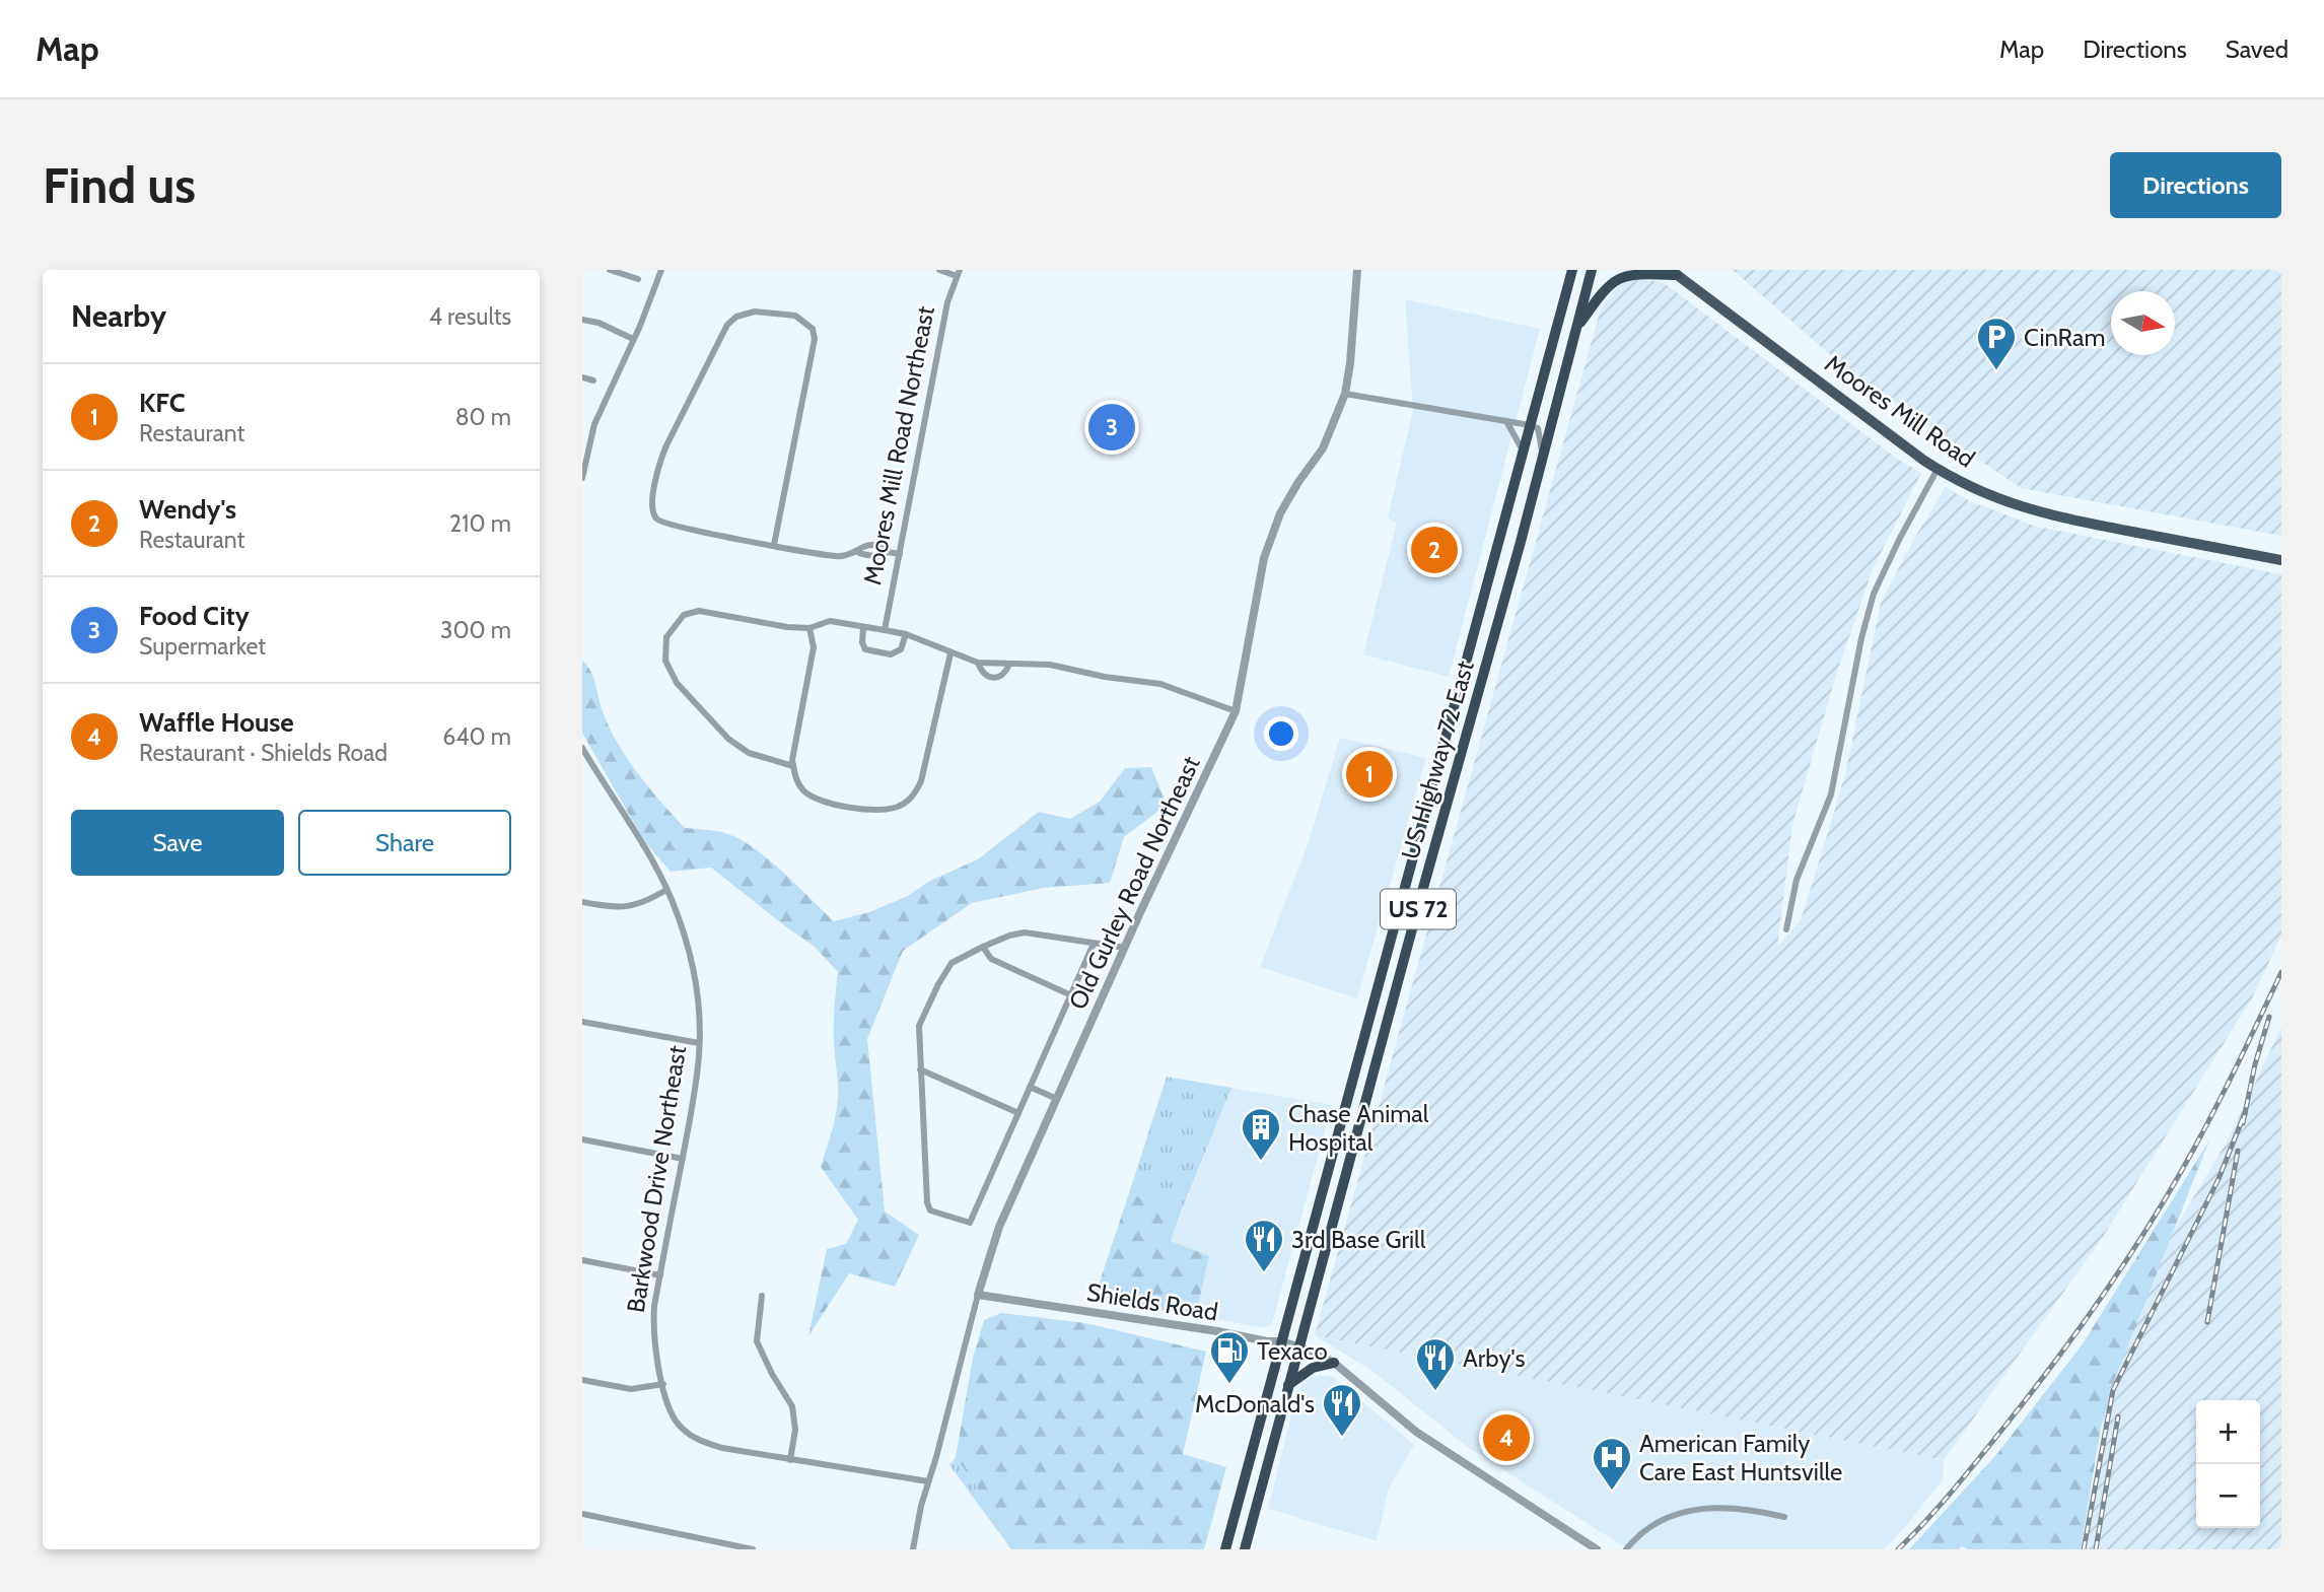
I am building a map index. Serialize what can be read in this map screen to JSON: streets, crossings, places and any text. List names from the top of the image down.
{
  "streets": {
    "highway": ["US Highway 72 East", "US 72"],
    "main road": ["Moores Mill Road"],
    "street": [
      "Moores Mill Road Northeast",
      "Old Gurley Road Northeast",
      "Barkwood Drive Northeast",
      "Shields Road"
    ]
  },
  "crossings": [
    ["US Highway 72 East", "Shields Road"],
    ["Old Gurley Road Northeast", "Barkwood Drive Northeast"],
    ["Old Gurley Road Northeast", "Shields Road"]
  ],
  "places": {
    "parking": ["CinRam"],
    "building": ["Chase Animal Hospital"],
    "restaurant": ["3rd Base Grill", "Arby's", "McDonald's"],
    "fuel station": ["Texaco"],
    "hospital": ["American Family Care East Huntsville"]
  },
  "north": "right",
  "page": {
    "header": "Map",
    "nav": ["Map", "Directions", "Saved"],
    "buttons": [
      "Directions",
      ["Save", "Share"]
    ],
    "title": "Find us",
    "heading": ["Nearby", "4 results"],
    "list": [
      {
        "mark": "1",
        "name": "KFC",
        "note": "Restaurant",
        "value": "80 m"
      },
      {
        "mark": "2",
        "name": "Wendy's",
        "note": "Restaurant",
        "value": "210 m"
      },
      {
        "mark": "3",
        "name": "Food City",
        "note": "Supermarket",
        "value": "300 m"
      },
      {
        "mark": "4",
        "name": "Waffle House",
        "note": "Restaurant · Shields Road",
        "value": "640 m"
      }
    ],
    "pins": [
      "3",
      "2",
      "1",
      "4"
    ],
    "map_buttons": ["+", "−"]
  }
}
